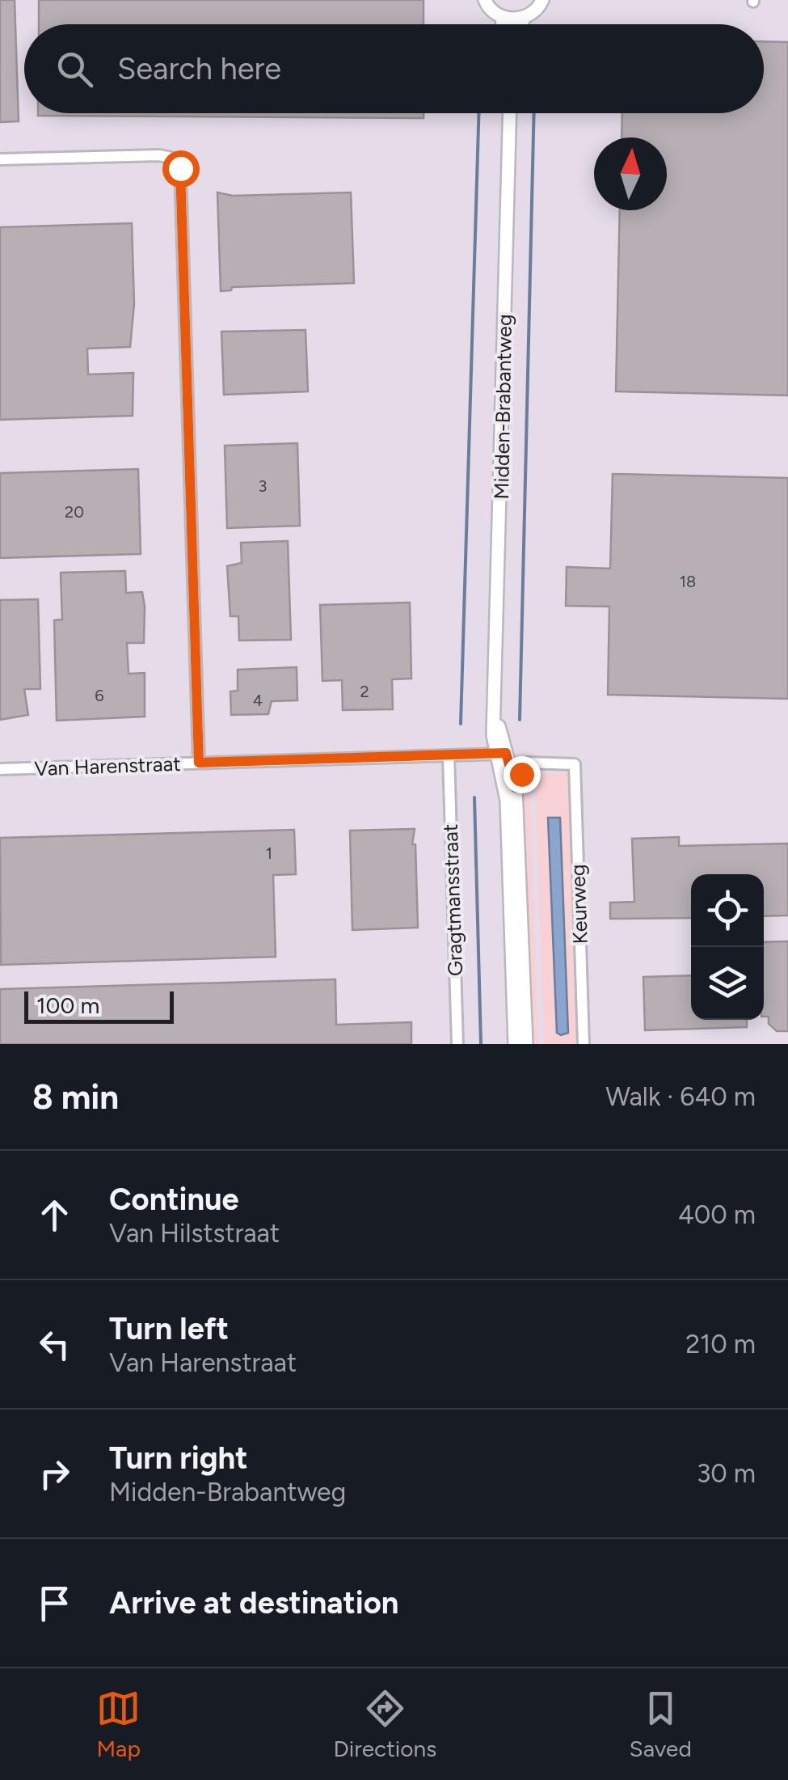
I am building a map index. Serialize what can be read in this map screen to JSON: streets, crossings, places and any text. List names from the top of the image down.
{
  "streets": {
    "street": [
      "Midden-Brabantweg",
      "Van Harenstraat",
      "Gragtmansstraat",
      "Keurweg"
    ]
  },
  "crossings": [
    ["Midden-Brabantweg", "Van Harenstraat"],
    ["Midden-Brabantweg", "Keurweg"],
    ["Van Harenstraat", "Gragtmansstraat"]
  ],
  "house_numbers": [
    "3",
    "20",
    "18",
    "2",
    "6",
    "4",
    "1"
  ],
  "scale_bar": "100 m",
  "north": "top",
  "page": {
    "search": "Search here",
    "scale": "100 m",
    "heading": ["8 min", "Walk · 640 m"],
    "list": [
      ["Continue", "Van Hilststraat", "400 m"],
      ["Turn left", "Van Harenstraat", "210 m"],
      ["Turn right", "Midden-Brabantweg", "30 m"],
      "Arrive at destination"
    ],
    "nav": ["Map", "Directions", "Saved"]
  }
}
